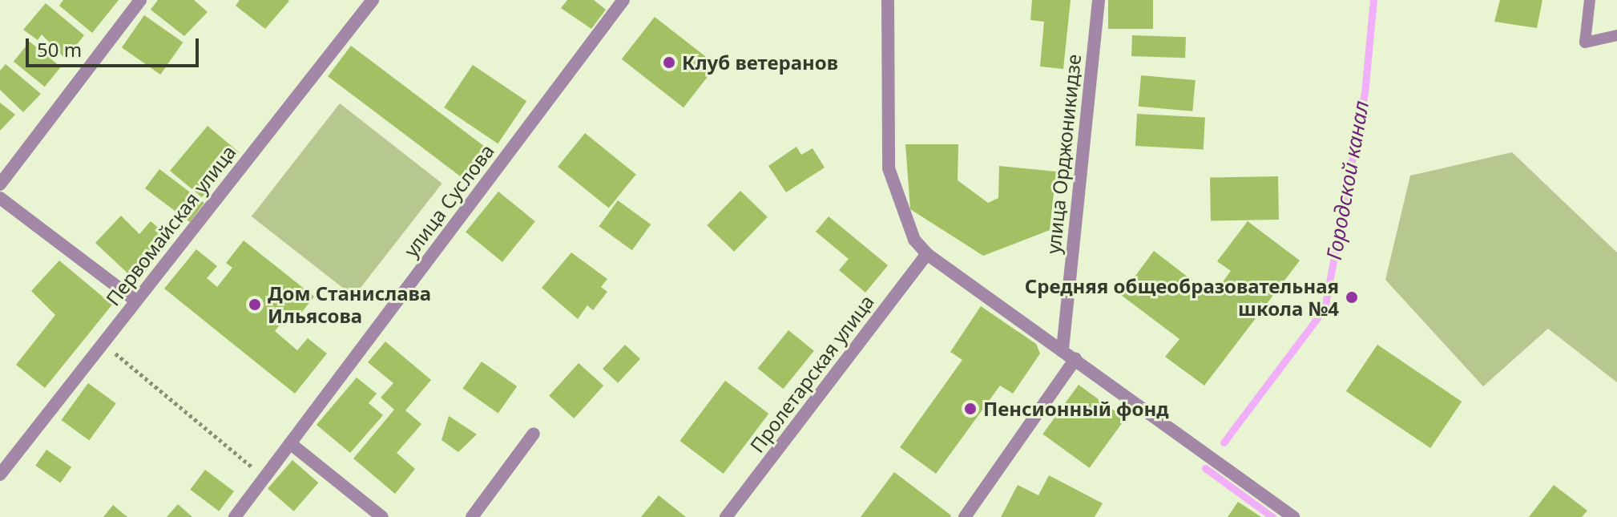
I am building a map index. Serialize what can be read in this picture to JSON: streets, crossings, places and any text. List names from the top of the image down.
{
  "streets": {
    "street": [
      "улица Орджоникидзе",
      "улица Суслова",
      "Первомайская улица",
      "Пролетарская улица"
    ]
  },
  "water": ["Городской канал"],
  "places": [
    "Клуб ветеранов",
    "Средняя общеобразовательная школа №4",
    "Дом Станислава Ильясова",
    "Пенсионный фонд"
  ],
  "scale_bar": "50 m"
}
